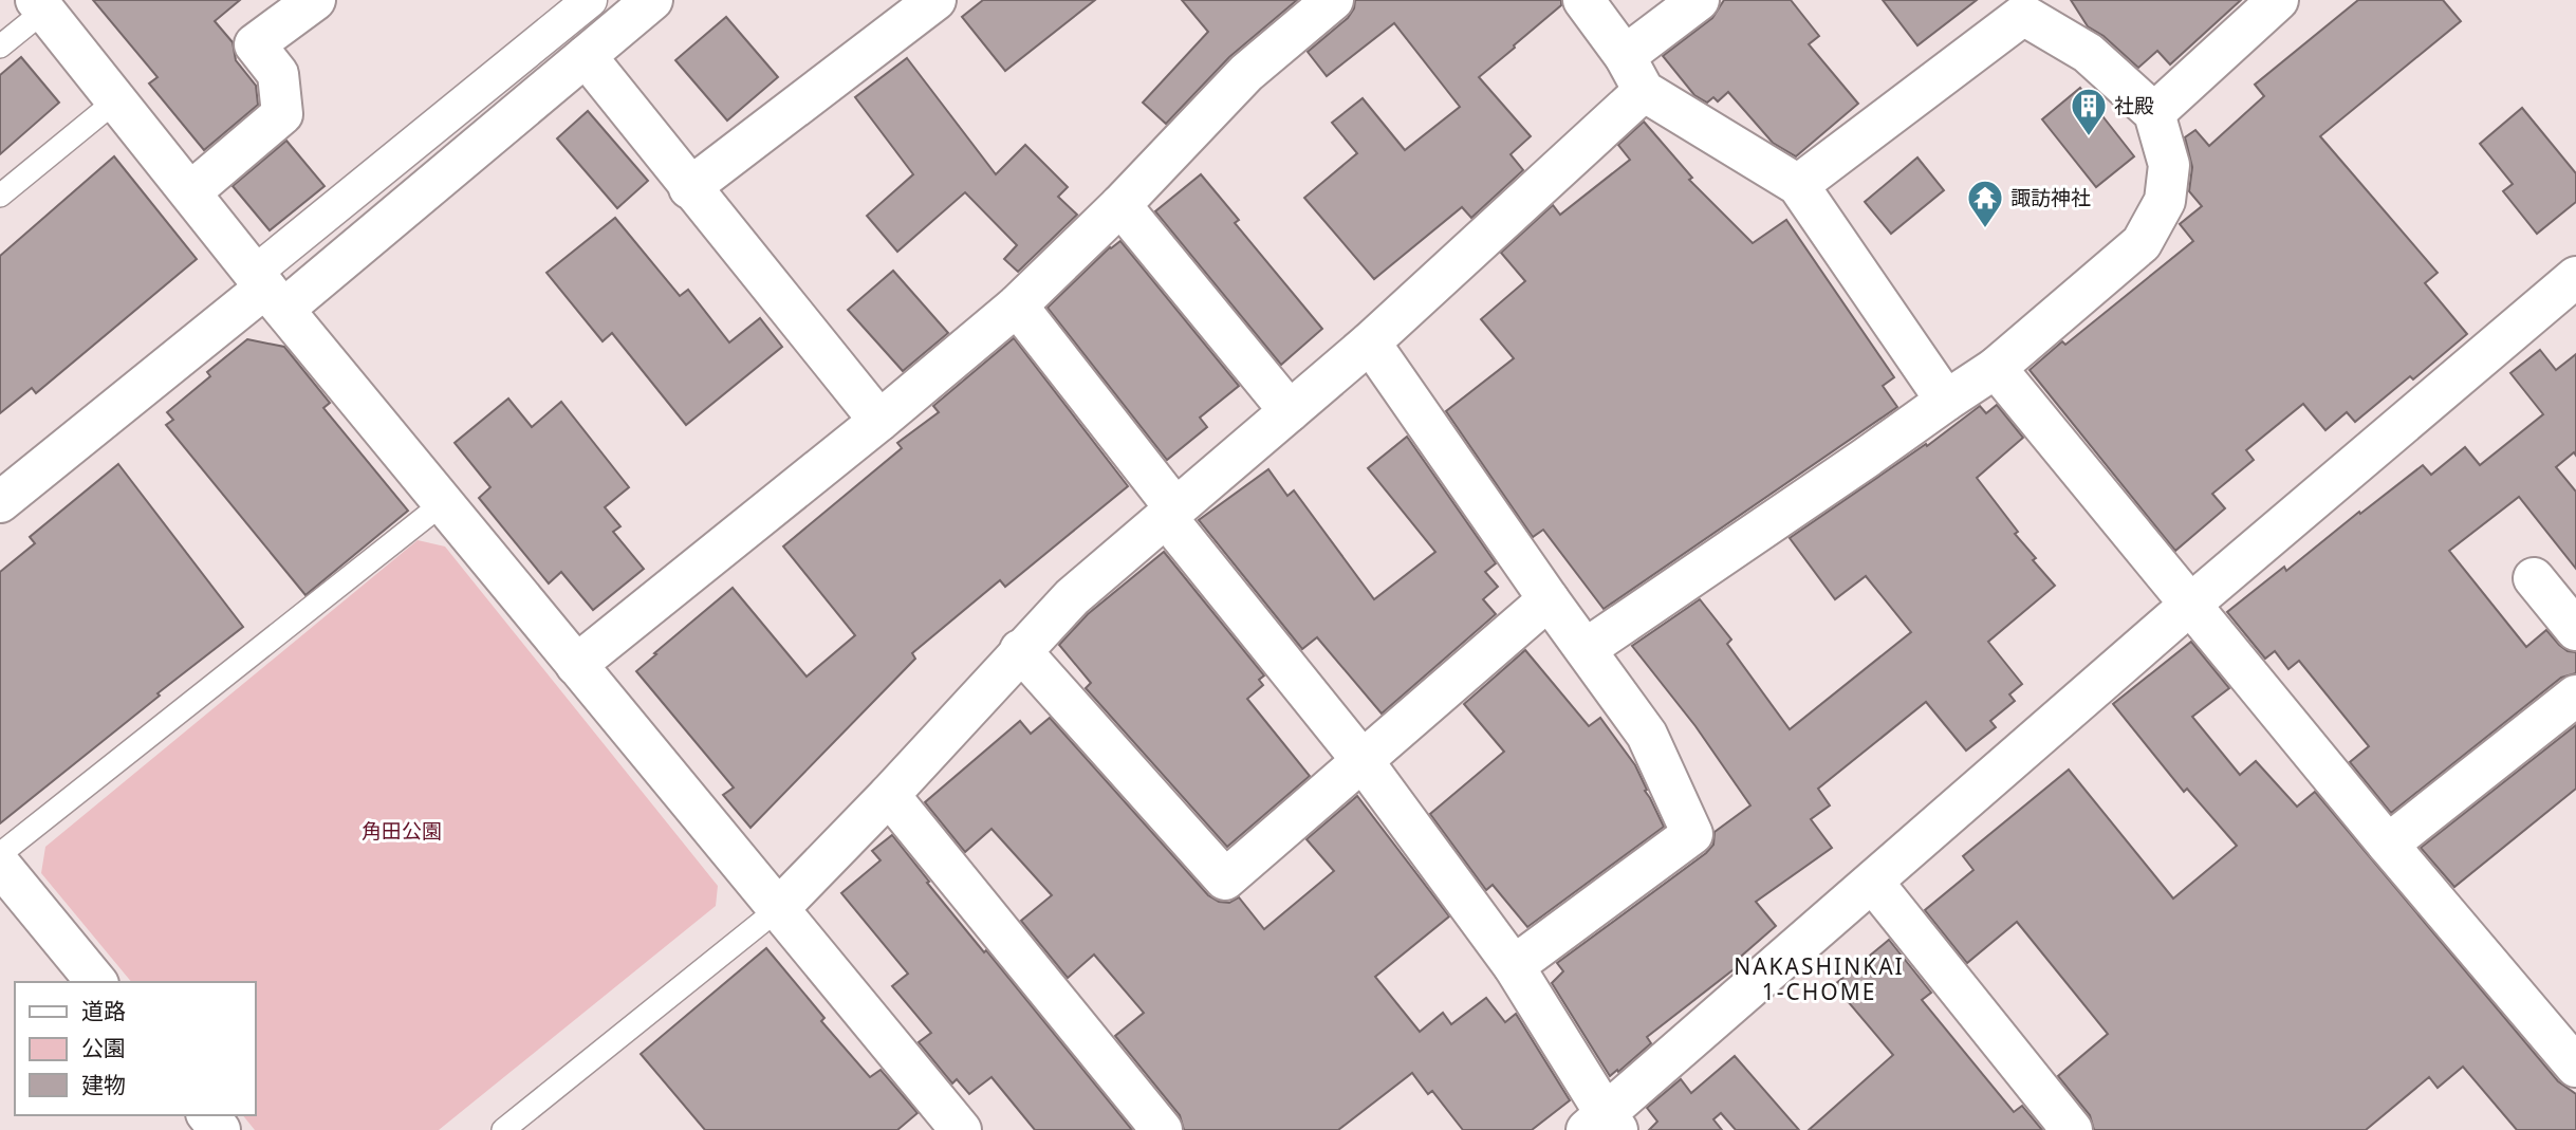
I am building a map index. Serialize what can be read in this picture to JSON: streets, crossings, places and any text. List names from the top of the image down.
{
  "districts": ["NAKASHINKAI 1-CHOME"],
  "parks": ["角田公園"],
  "places": {
    "building": ["社殿"],
    "temple": ["諏訪神社"]
  },
  "legend": ["道路", "公園", "建物"]
}
